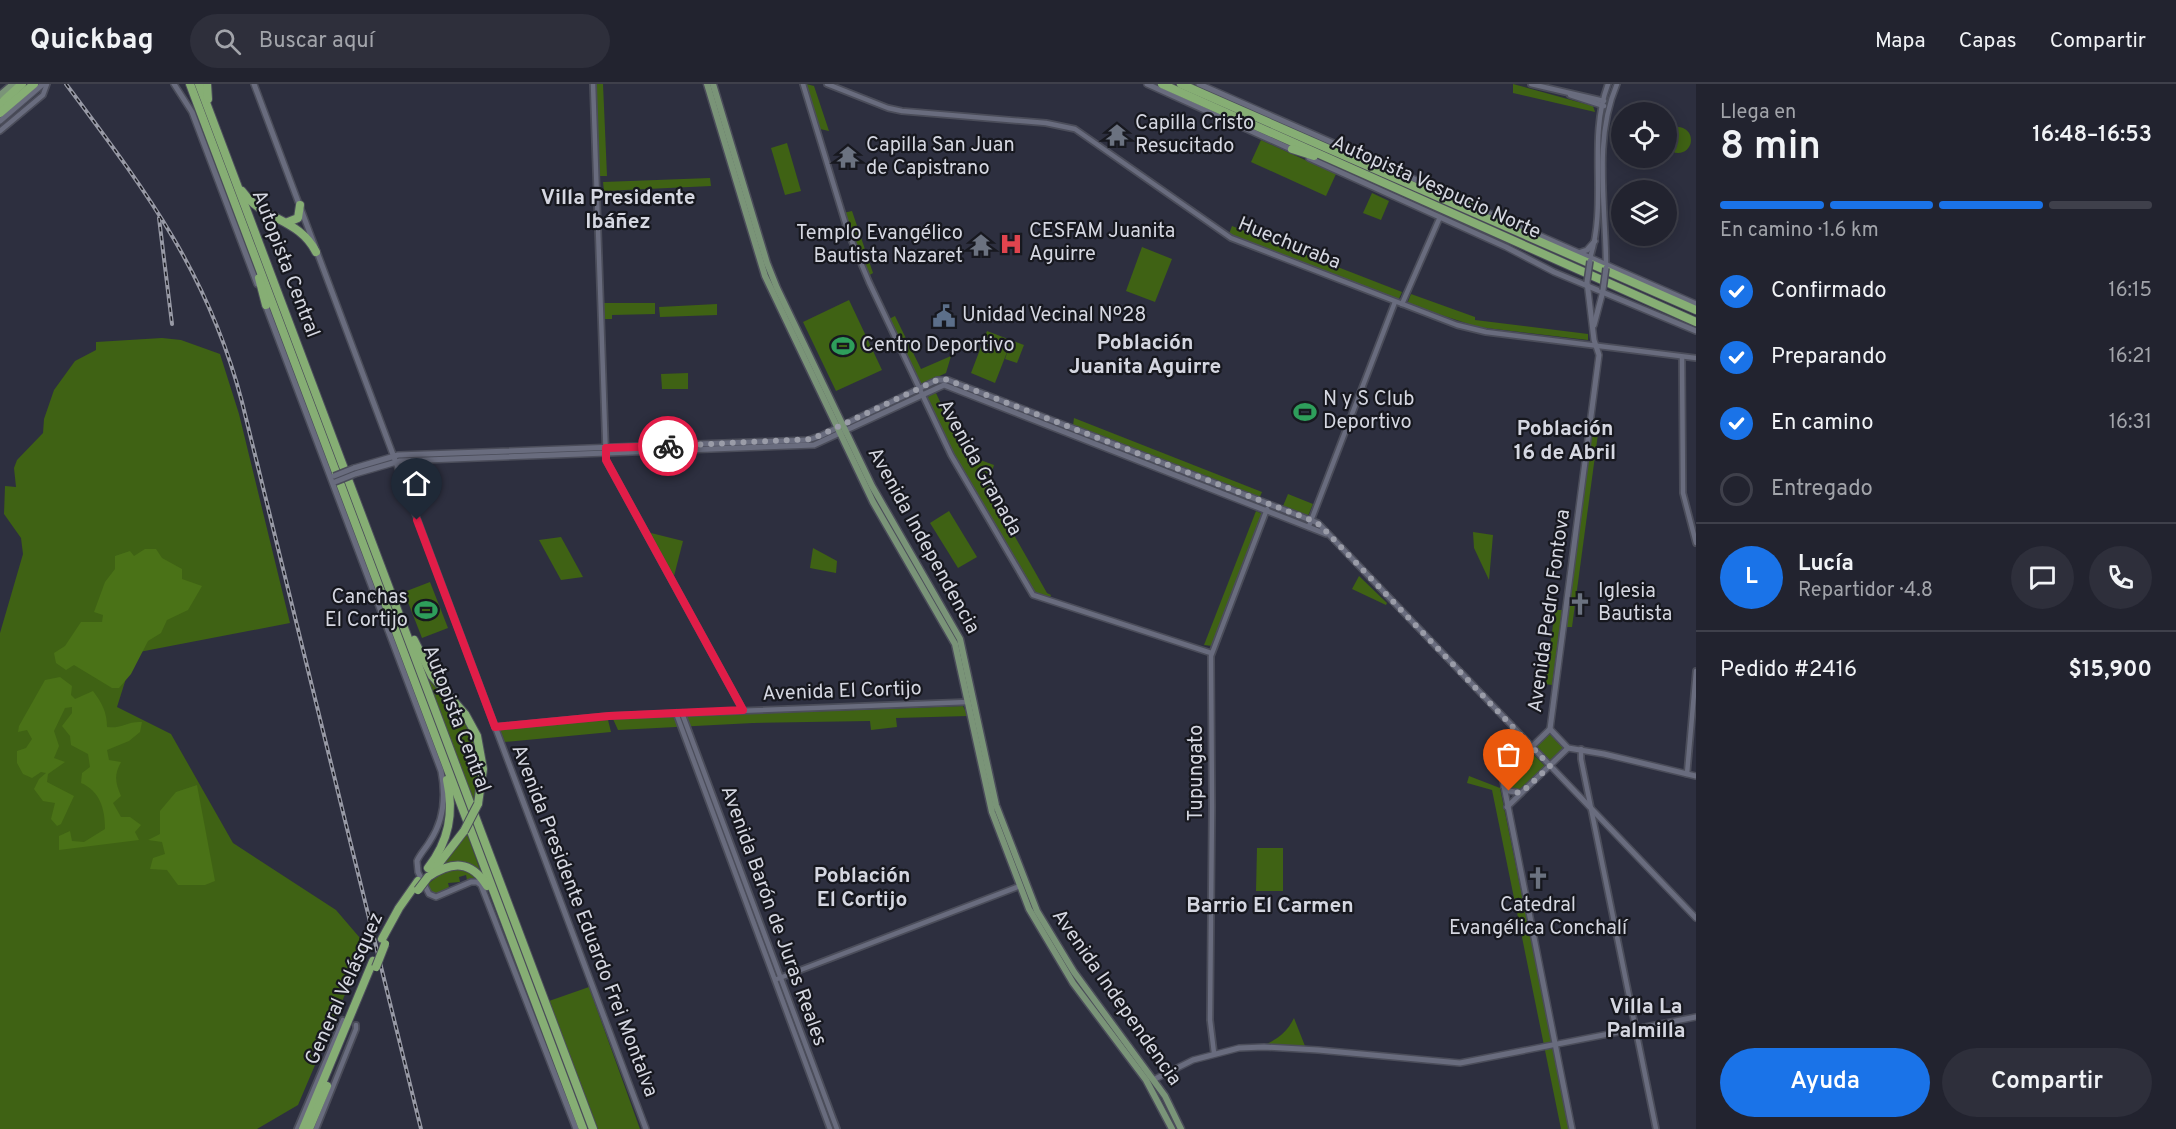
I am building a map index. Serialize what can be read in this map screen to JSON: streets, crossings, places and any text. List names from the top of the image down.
{
  "streets": {
    "highway": ["Autopista Vespucio Norte", "Autopista Central", "General Velásquez"],
    "main road": ["Avenida Independencia", "Avenida Pedro Fontova", "Avenida Presidente Eduardo Frei Montalva"],
    "street": [
      "Huechuraba",
      "Avenida Granada",
      "Avenida El Cortijo",
      "Tupungato",
      "Avenida Barón de Juras Reales"
    ]
  },
  "crossings": [
    ["Huechuraba", "Avenida Pedro Fontova"],
    ["Avenida Granada", "Tupungato"],
    ["Avenida Independencia", "Avenida El Cortijo"],
    ["Avenida El Cortijo", "Avenida Barón de Juras Reales"],
    ["Avenida El Cortijo", "Avenida Presidente Eduardo Frei Montalva"]
  ],
  "districts": [
    "Villa Presidente Ibáñez",
    "Población Juanita Aguirre",
    "Población 16 de Abril",
    "Población El Cortijo",
    "Barrio El Carmen",
    "Villa La Palmilla"
  ],
  "places": {
    "temple": ["Capilla Cristo Resucitado", "Capilla San Juan de Capistrano", "Templo Evangélico Bautista Nazaret"],
    "hospital": ["CESFAM Juanita Aguirre"],
    "public building": ["Unidad Vecinal Nº28"],
    "sports": ["Centro Deportivo", "N y S Club Deportivo", "Canchas El Cortijo"],
    "church": ["Iglesia Bautista", "Catedral Evangélica Conchalí"]
  },
  "page": {
    "header": "Quickbag",
    "search": "Buscar aquí",
    "nav": ["Mapa", "Capas", "Compartir"],
    "heading": ["8 min", "Llega en", "16:48–16:53"],
    "panel": [
      "Lucía",
      "Repartidor · 4.8",
      "Pedido #2416",
      "$15,900"
    ],
    "bar": "En camino · 1.6 km",
    "list": [
      ["Confirmado", "16:15"],
      ["Preparando", "16:21"],
      ["En camino", "16:31"],
      "Entregado"
    ],
    "round": "L",
    "buttons": ["Ayuda", "Compartir"]
  }
}
